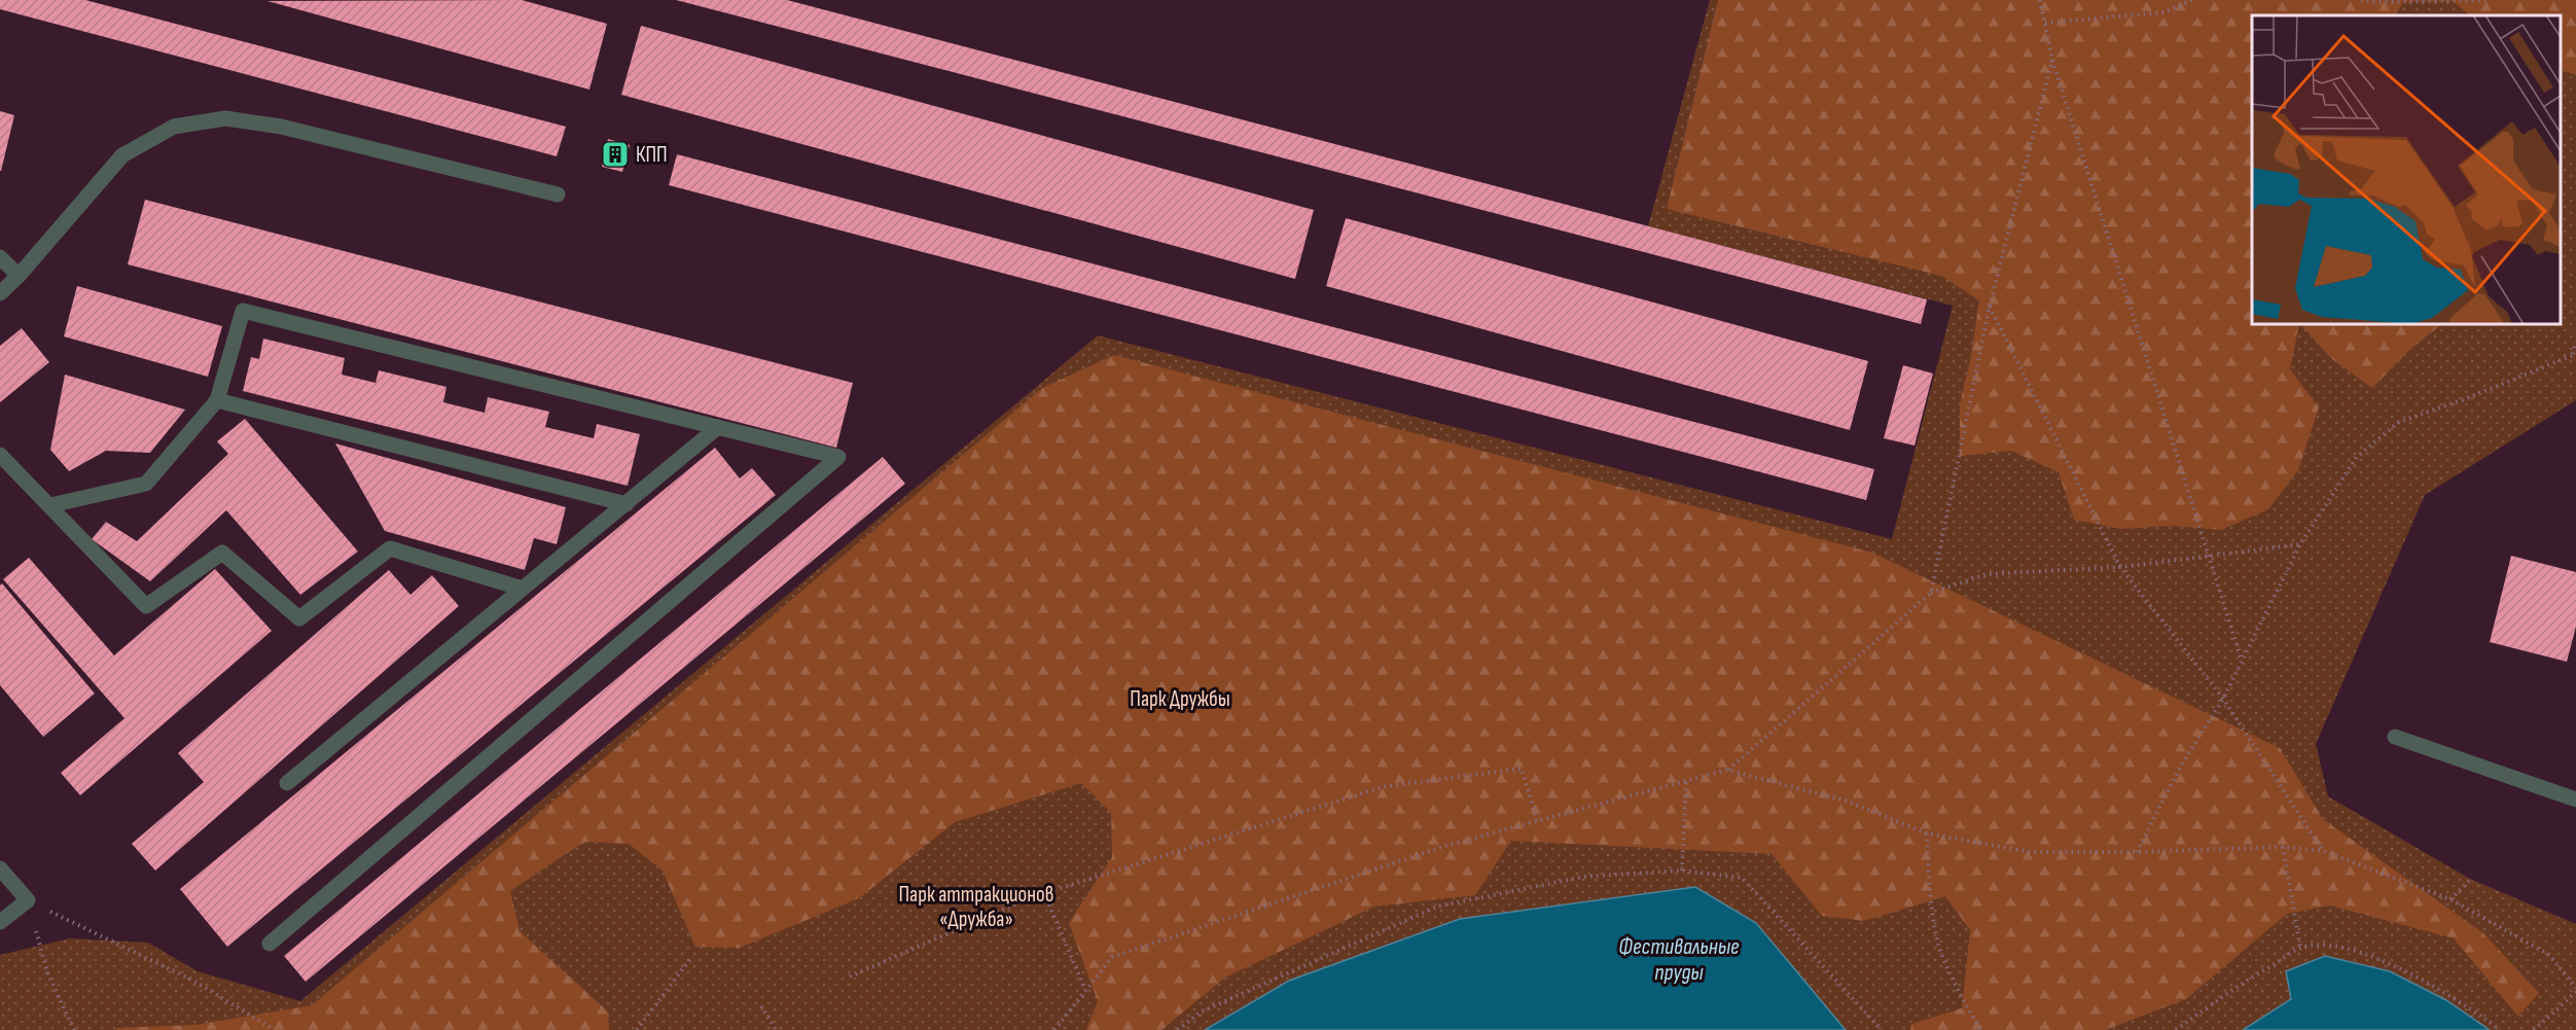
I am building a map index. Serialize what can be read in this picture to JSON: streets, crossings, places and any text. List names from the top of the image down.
{
  "water": ["Фестивальные пруды"],
  "parks": ["Парк Дружбы", "Парк аттракционов «Дружба»"],
  "places": {
    "building": ["КПП"]
  }
}
